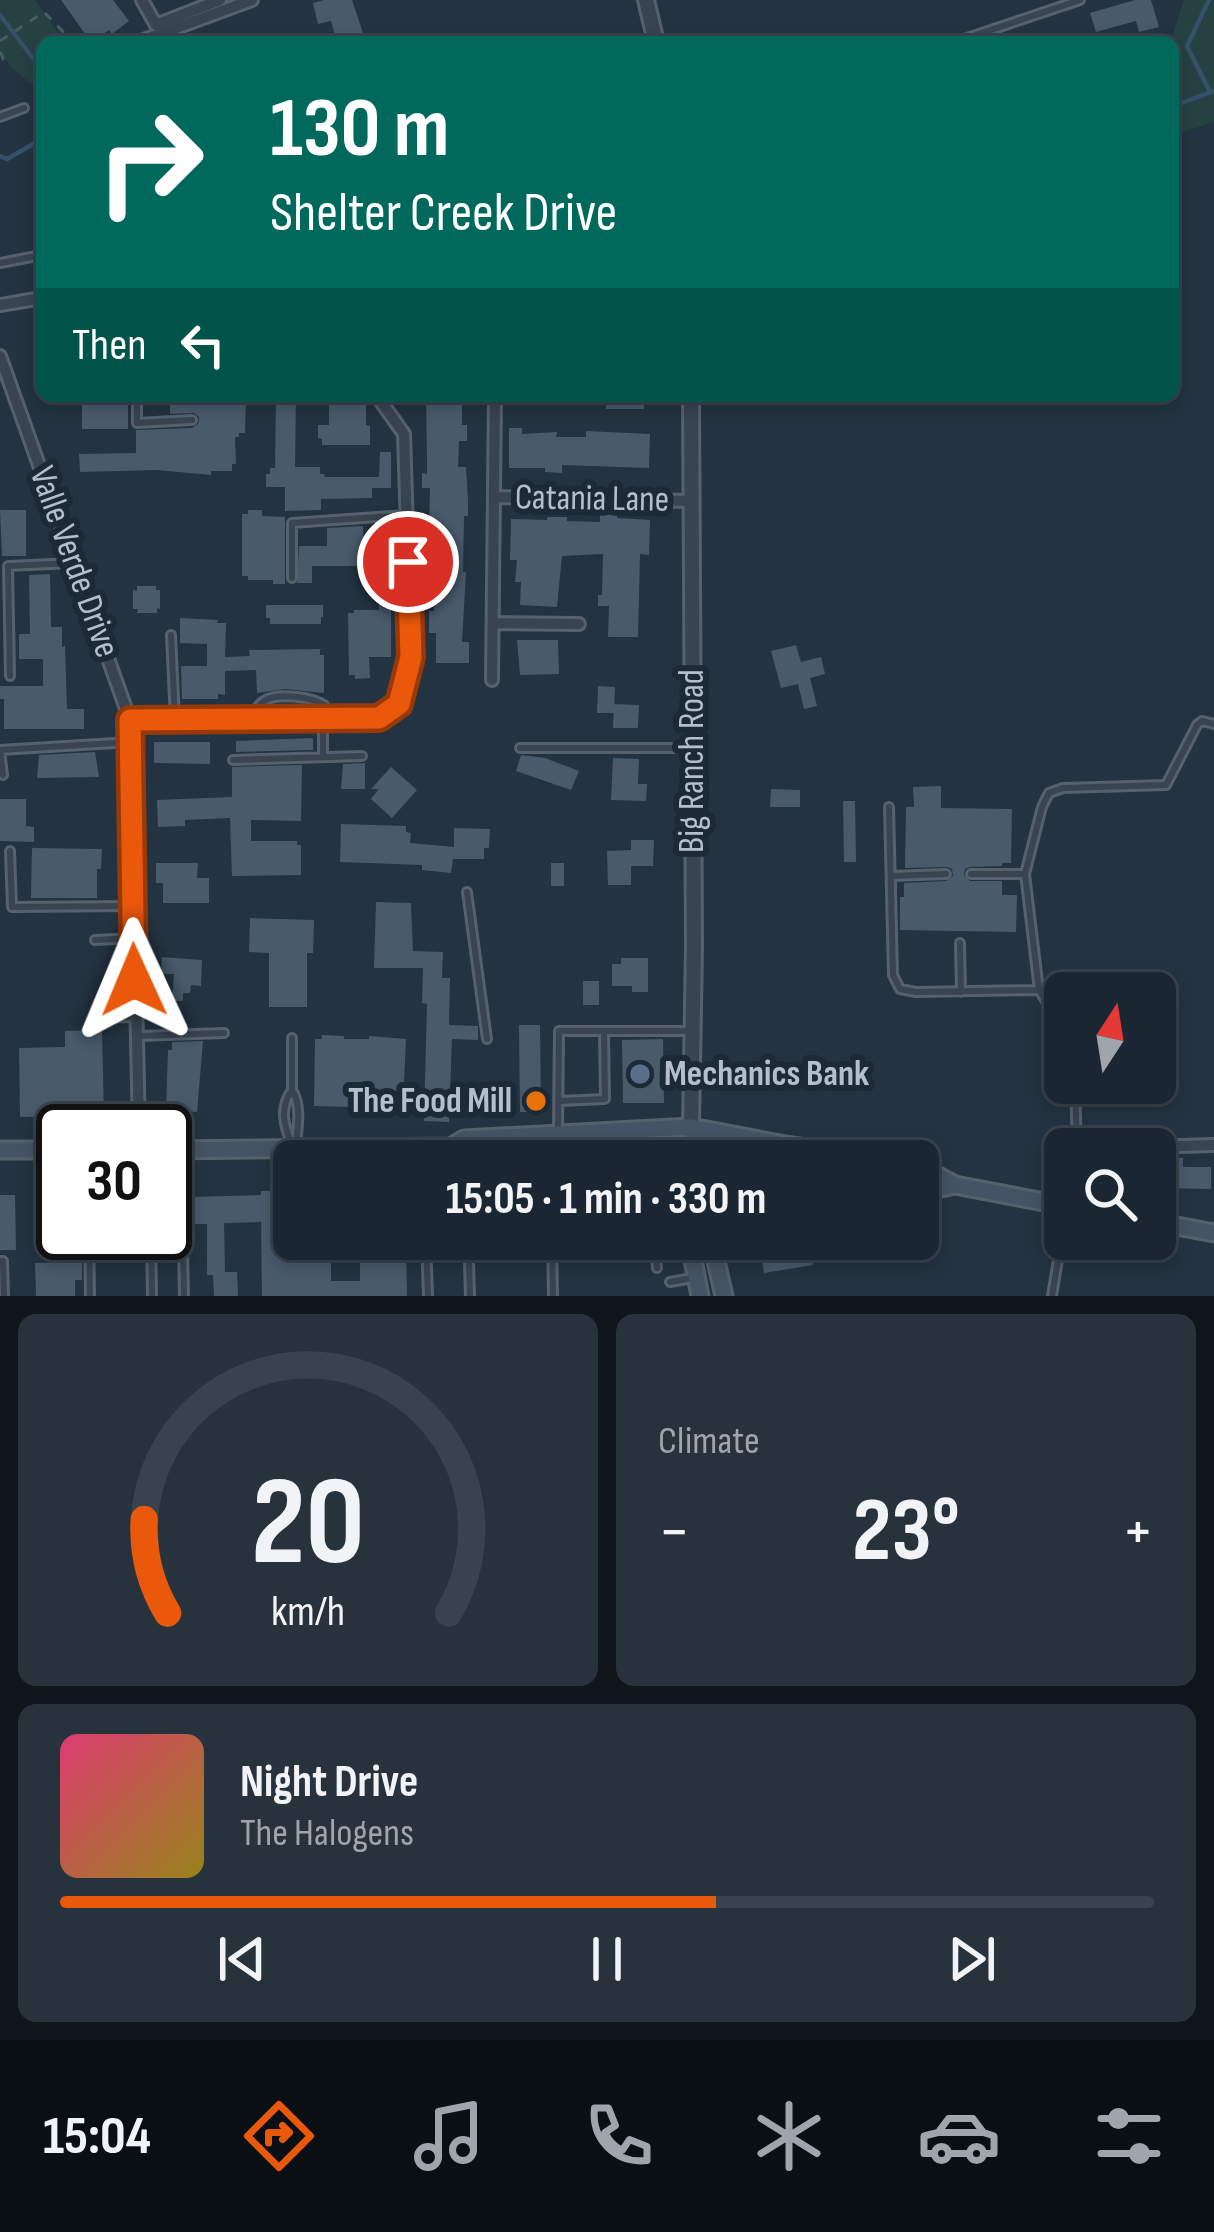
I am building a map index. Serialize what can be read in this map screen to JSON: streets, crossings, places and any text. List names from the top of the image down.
{
  "streets": {
    "street": ["Catania Lane", "Valle Verde Drive", "Big Ranch Road"]
  },
  "crossings": [
    ["Catania Lane", "Big Ranch Road"]
  ],
  "places": ["Mechanics Bank", "The Food Mill"],
  "north": "top",
  "page": {
    "turn": ["130 m", "Shelter Creek Drive"],
    "then": "Then",
    "limit": "30",
    "trip": "15:05 · 1 min · 330 m",
    "tile": "Climate",
    "heat": ["−", "23°", "+"],
    "song": ["Night Drive", "The Halogens"],
    "tabs": "15:04",
    "gauge": ["20", "km/h"]
  }
}
